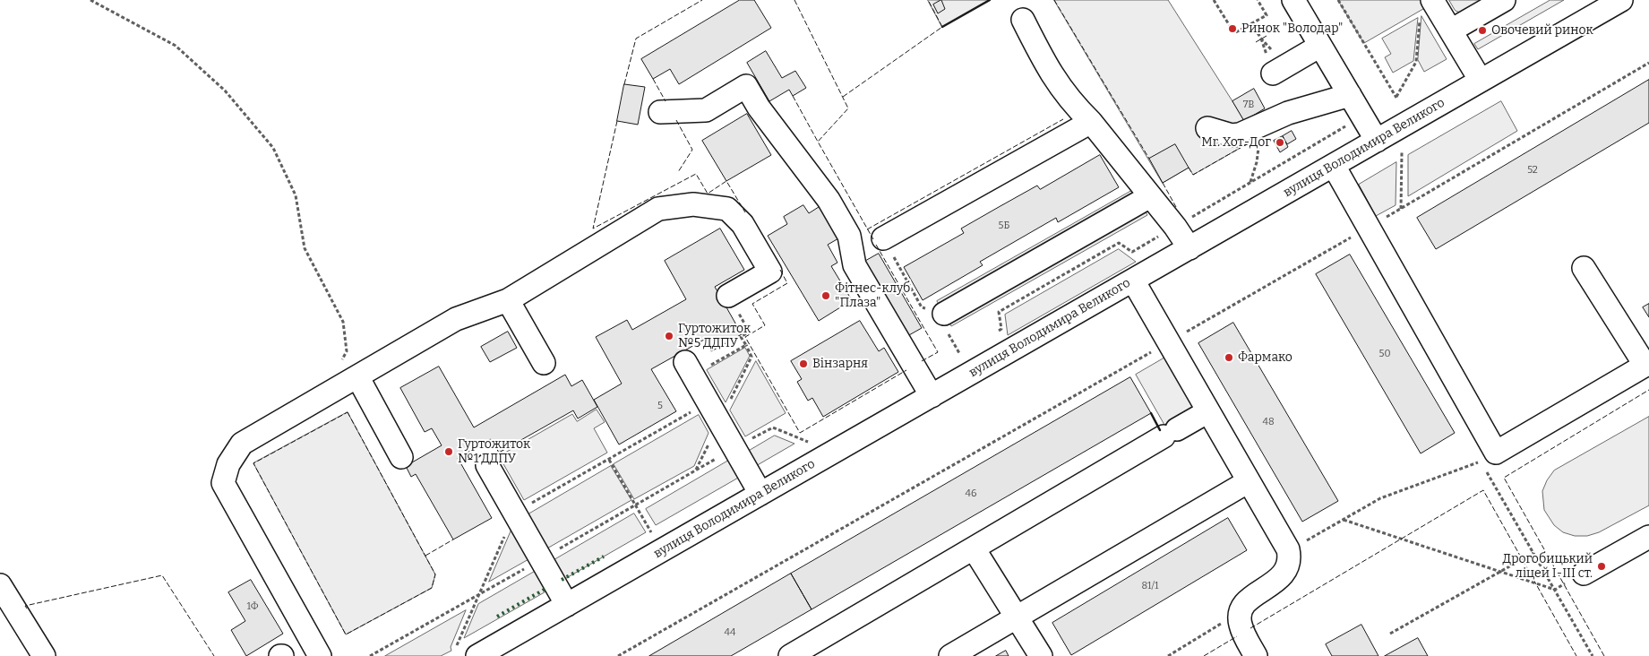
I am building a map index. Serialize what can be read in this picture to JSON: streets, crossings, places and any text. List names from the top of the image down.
{
  "streets": {
    "street": ["вулиця Володимира Великого"]
  },
  "places": [
    "Ринок \"Володар\"",
    "Овочевий ринок",
    "Mr. Хот-Дог",
    "Фітнес-клуб \"Плаза\"",
    "Гуртожиток №5 ДДПУ",
    "Фармако",
    "Вінзарня",
    "Гуртожиток №1 ДДПУ",
    "Дрогобицький ліцей І-ІІІ ст."
  ],
  "house_numbers": [
    "7В",
    "52",
    "5Б",
    "50",
    "5",
    "48",
    "46",
    "81/1",
    "1Ф",
    "44"
  ]
}
